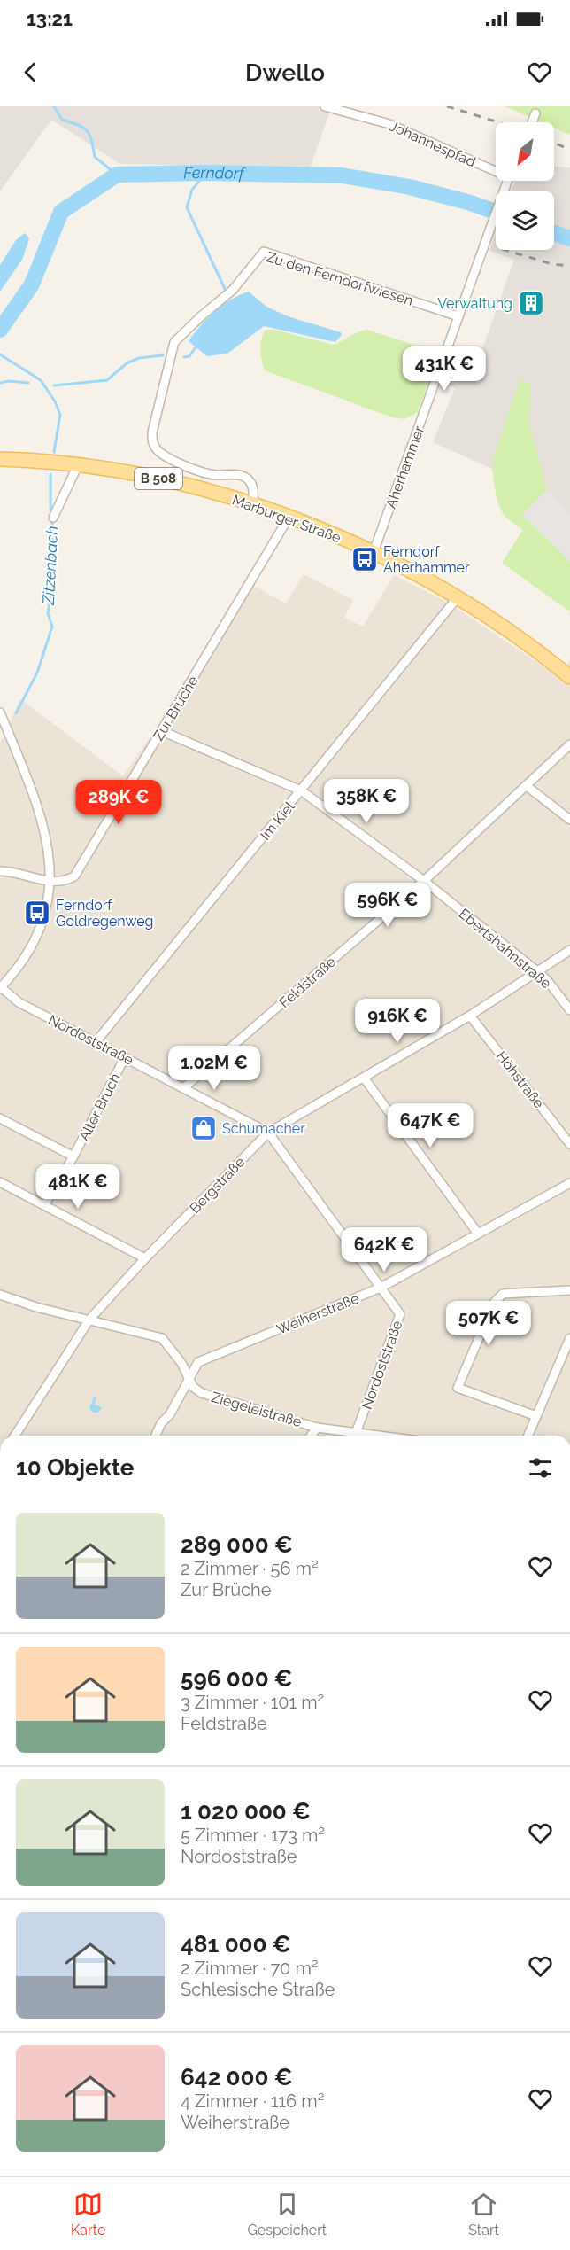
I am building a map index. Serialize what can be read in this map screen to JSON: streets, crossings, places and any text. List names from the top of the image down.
{
  "streets": {
    "main road": ["B 508", "Marburger Straße"],
    "street": [
      "Johannespfad",
      "Zu den Ferndorfwiesen",
      "Aherhammer",
      "Zur Brüche",
      "Im Kiel",
      "Ebertshahnstraße",
      "Feldstraße",
      "Nordoststraße",
      "Höhstraße",
      "Alter Bruch",
      "Bergstraße",
      "Weiherstraße",
      "Ziegeleistraße"
    ]
  },
  "crossings": [
    ["Zu den Ferndorfwiesen", "Aherhammer"],
    ["Zu den Ferndorfwiesen", "Marburger Straße"],
    ["Aherhammer", "Marburger Straße"],
    ["Marburger Straße", "Zur Brüche"],
    ["Marburger Straße", "Im Kiel"],
    ["Zur Brüche", "Ebertshahnstraße"],
    ["Im Kiel", "Ebertshahnstraße"],
    ["Im Kiel", "Nordoststraße"],
    ["Ebertshahnstraße", "Feldstraße"],
    ["Ebertshahnstraße", "Bergstraße"],
    ["Feldstraße", "Nordoststraße"],
    ["Nordoststraße", "Alter Bruch"],
    ["Nordoststraße", "Bergstraße"],
    ["Nordoststraße", "Weiherstraße"],
    ["Nordoststraße", "Ziegeleistraße"],
    ["Höhstraße", "Bergstraße"],
    ["Bergstraße", "Ziegeleistraße"],
    ["Weiherstraße", "Ziegeleistraße"]
  ],
  "water": ["Ferndorf", "Zitzenbach"],
  "places": {
    "building": ["Verwaltung"],
    "bus stop": ["Ferndorf Aherhammer", "Ferndorf Goldregenweg"],
    "shop": ["Schumacher"]
  },
  "north": "bottom left",
  "page": {
    "status": "13:21",
    "header": "Dwello",
    "price": [
      "431K €",
      "358K €",
      "289K €",
      "596K €",
      "916K €",
      "1.02M €",
      "647K €",
      "481K €",
      "642K €",
      "507K €"
    ],
    "heading": "10 Objekte",
    "list": [
      {
        "name": "289 000 €",
        "note": "2 Zimmer · 56 m² · Zur Brüche"
      },
      {
        "name": "596 000 €",
        "note": "3 Zimmer · 101 m² · Feldstraße"
      },
      {
        "name": "1 020 000 €",
        "note": "5 Zimmer · 173 m² · Nordoststraße"
      },
      {
        "name": "481 000 €",
        "note": "2 Zimmer · 70 m² · Schlesische Straße"
      },
      {
        "name": "642 000 €",
        "note": "4 Zimmer · 116 m² · Weiherstraße"
      }
    ],
    "tabs": ["Karte", "Gespeichert", "Start"]
  }
}
